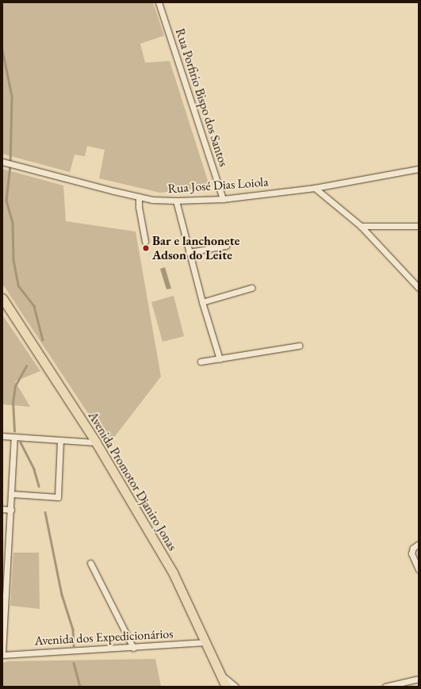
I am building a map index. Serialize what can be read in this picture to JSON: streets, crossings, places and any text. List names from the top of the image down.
{
  "streets": {
    "main road": ["Avenida Promotor Djaniro Jonas"],
    "street": ["Rua Porfirio Bispo dos Santos", "Rua José Dias Loiola", "Avenida dos Expedicionários"]
  },
  "crossings": [
    ["Rua Porfirio Bispo dos Santos", "Rua José Dias Loiola"],
    ["Avenida Promotor Djaniro Jonas", "Avenida dos Expedicionários"]
  ],
  "places": ["Bar e lanchonete Adson do Leite"]
}
